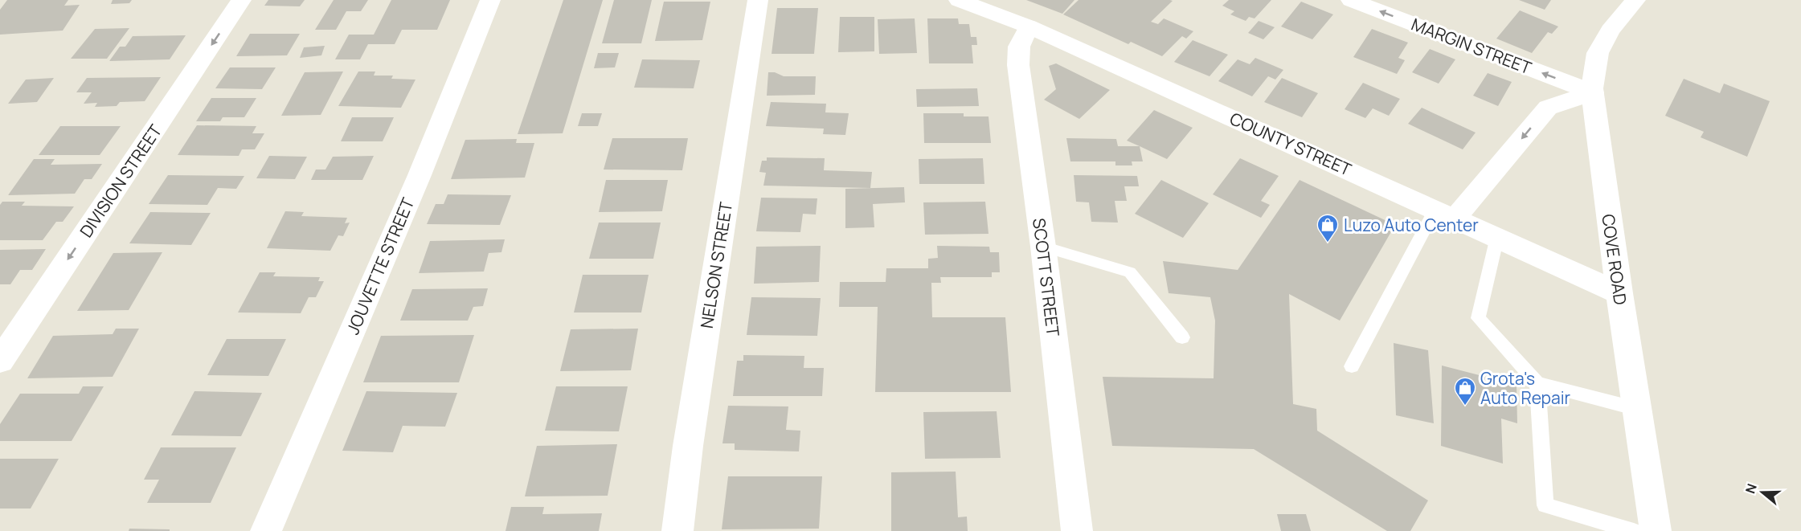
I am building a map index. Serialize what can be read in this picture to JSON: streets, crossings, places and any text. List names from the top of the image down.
{
  "streets": {
    "street": [
      "MARGIN STREET",
      "COUNTY STREET",
      "DIVISION STREET",
      "COVE ROAD",
      "NELSON STREET",
      "JOUVETTE STREET",
      "SCOTT STREET"
    ]
  },
  "crossings": [
    ["MARGIN STREET", "COVE ROAD"],
    ["COUNTY STREET", "COVE ROAD"],
    ["COUNTY STREET", "SCOTT STREET"]
  ],
  "one_way": ["MARGIN STREET", "DIVISION STREET"],
  "places": {
    "shop": ["Luzo Auto Center", "Grota's Auto Repair"]
  },
  "north": "left"
}
